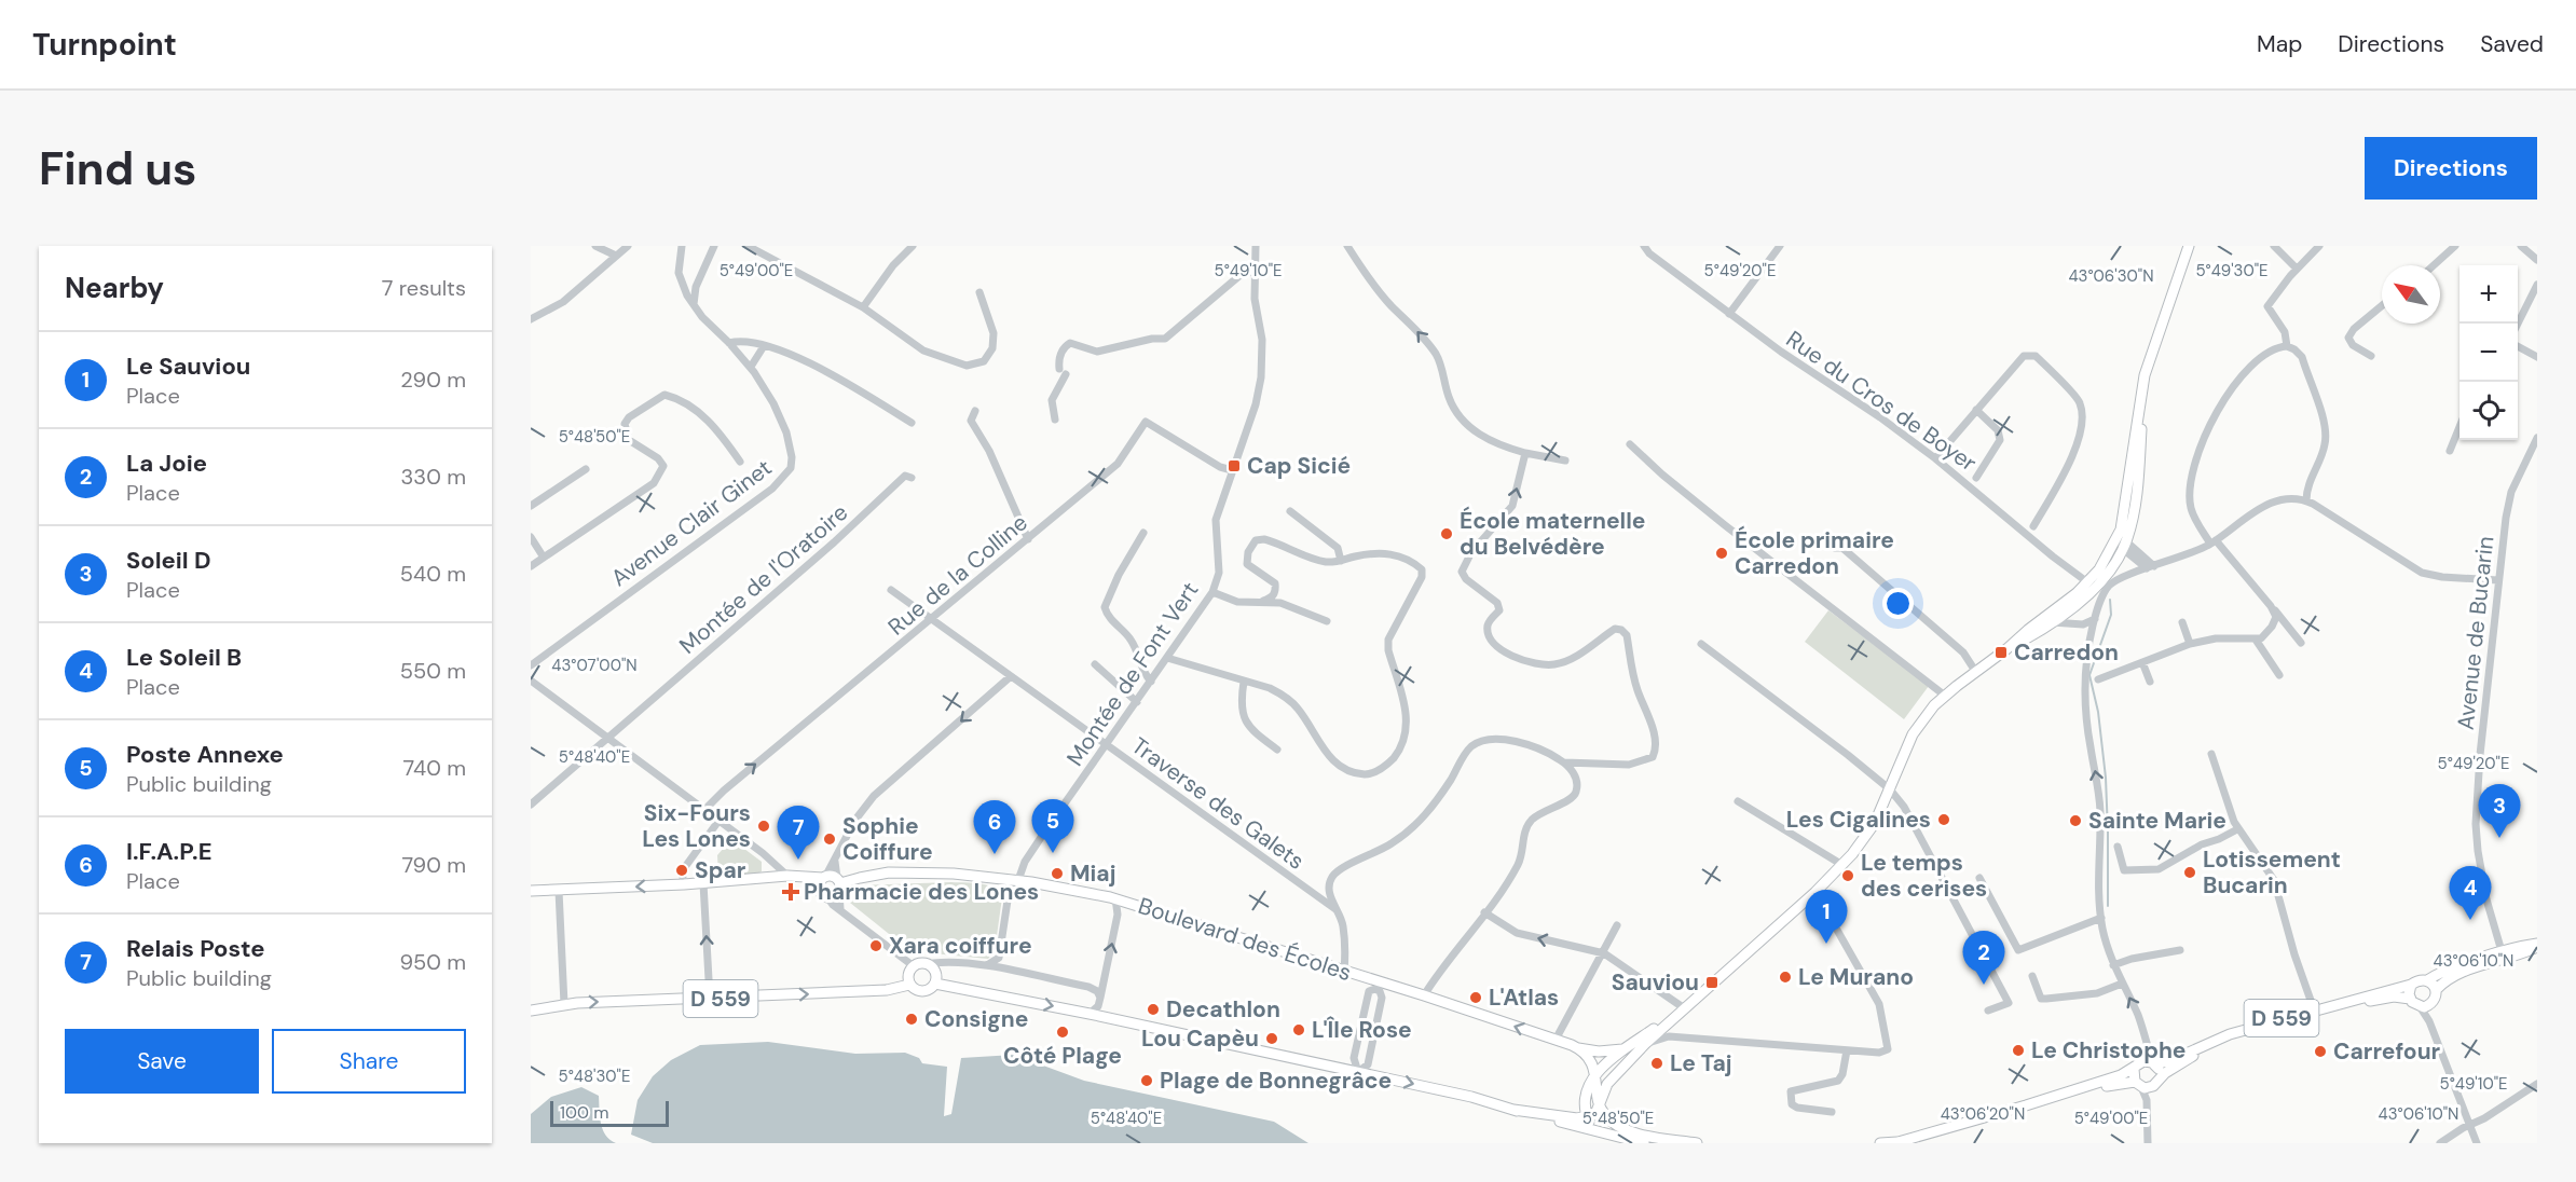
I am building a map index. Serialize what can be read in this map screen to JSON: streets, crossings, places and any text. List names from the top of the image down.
{
  "streets": {
    "main road": ["Boulevard des Écoles", "D 559"],
    "street": [
      "Rue du Cros de Boyer",
      "Avenue Clair Ginet",
      "Rue de la Colline",
      "Montée de l'Oratoire",
      "Avenue de Bucarin",
      "Montée de Font Vert",
      "Traverse des Galets"
    ]
  },
  "crossings": [
    ["Rue de la Colline", "Montée de Font Vert"],
    ["Rue de la Colline", "Traverse des Galets"],
    ["Montée de Font Vert", "Traverse des Galets"],
    ["Montée de Font Vert", "Boulevard des Écoles"]
  ],
  "one_way": ["Rue de la Colline"],
  "places": {
    "transit": ["Cap Sicié", "Carredon", "Sauviou"],
    "other": [
      "École maternelle du Belvédère",
      "École primaire Carredon",
      "Les Cigalines",
      "Sainte Marie",
      "Six-Fours Les Lones",
      "Sophie Coiffure",
      "Spar",
      "Lotissement Bucarin",
      "Miaj",
      "Le temps des cerises",
      "Xara coiffure",
      "Le Murano",
      "L'Atlas",
      "Decathlon",
      "Consigne",
      "L'Île Rose",
      "Côté Plage",
      "Lou Capèu",
      "Le Christophe",
      "Carrefour",
      "Le Taj",
      "Plage de Bonnegrâce"
    ],
    "health": ["Pharmacie des Lones"]
  },
  "scale_bar": "100 m",
  "north": "top left",
  "page": {
    "header": "Turnpoint",
    "nav": ["Map", "Directions", "Saved"],
    "buttons": [
      "Directions",
      ["Save", "Share"]
    ],
    "title": "Find us",
    "heading": ["Nearby", "7 results"],
    "map_buttons": ["+", "−"],
    "list": [
      {
        "mark": "1",
        "name": "Le Sauviou",
        "note": "Place",
        "value": "290 m"
      },
      {
        "mark": "2",
        "name": "La Joie",
        "note": "Place",
        "value": "330 m"
      },
      {
        "mark": "3",
        "name": "Soleil D",
        "note": "Place",
        "value": "540 m"
      },
      {
        "mark": "4",
        "name": "Le Soleil B",
        "note": "Place",
        "value": "550 m"
      },
      {
        "mark": "5",
        "name": "Poste Annexe",
        "note": "Public building",
        "value": "740 m"
      },
      {
        "mark": "6",
        "name": "I.F.A.P.E",
        "note": "Place",
        "value": "790 m"
      },
      {
        "mark": "7",
        "name": "Relais Poste",
        "note": "Public building",
        "value": "950 m"
      }
    ],
    "pins": [
      "3",
      "5",
      "6",
      "7",
      "4",
      "1",
      "2"
    ],
    "scale": "100 m"
  },
  "coordinates": [
    "5°49'00\"E",
    "5°49'10\"E",
    "5°49'20\"E",
    "5°49'30\"E",
    "43°06'30\"N",
    "5°48'50\"E",
    "43°07'00\"N",
    "5°48'40\"E",
    "43°06'10\"N",
    "5°48'30\"E",
    "43°06'20\"N"
  ]
}
